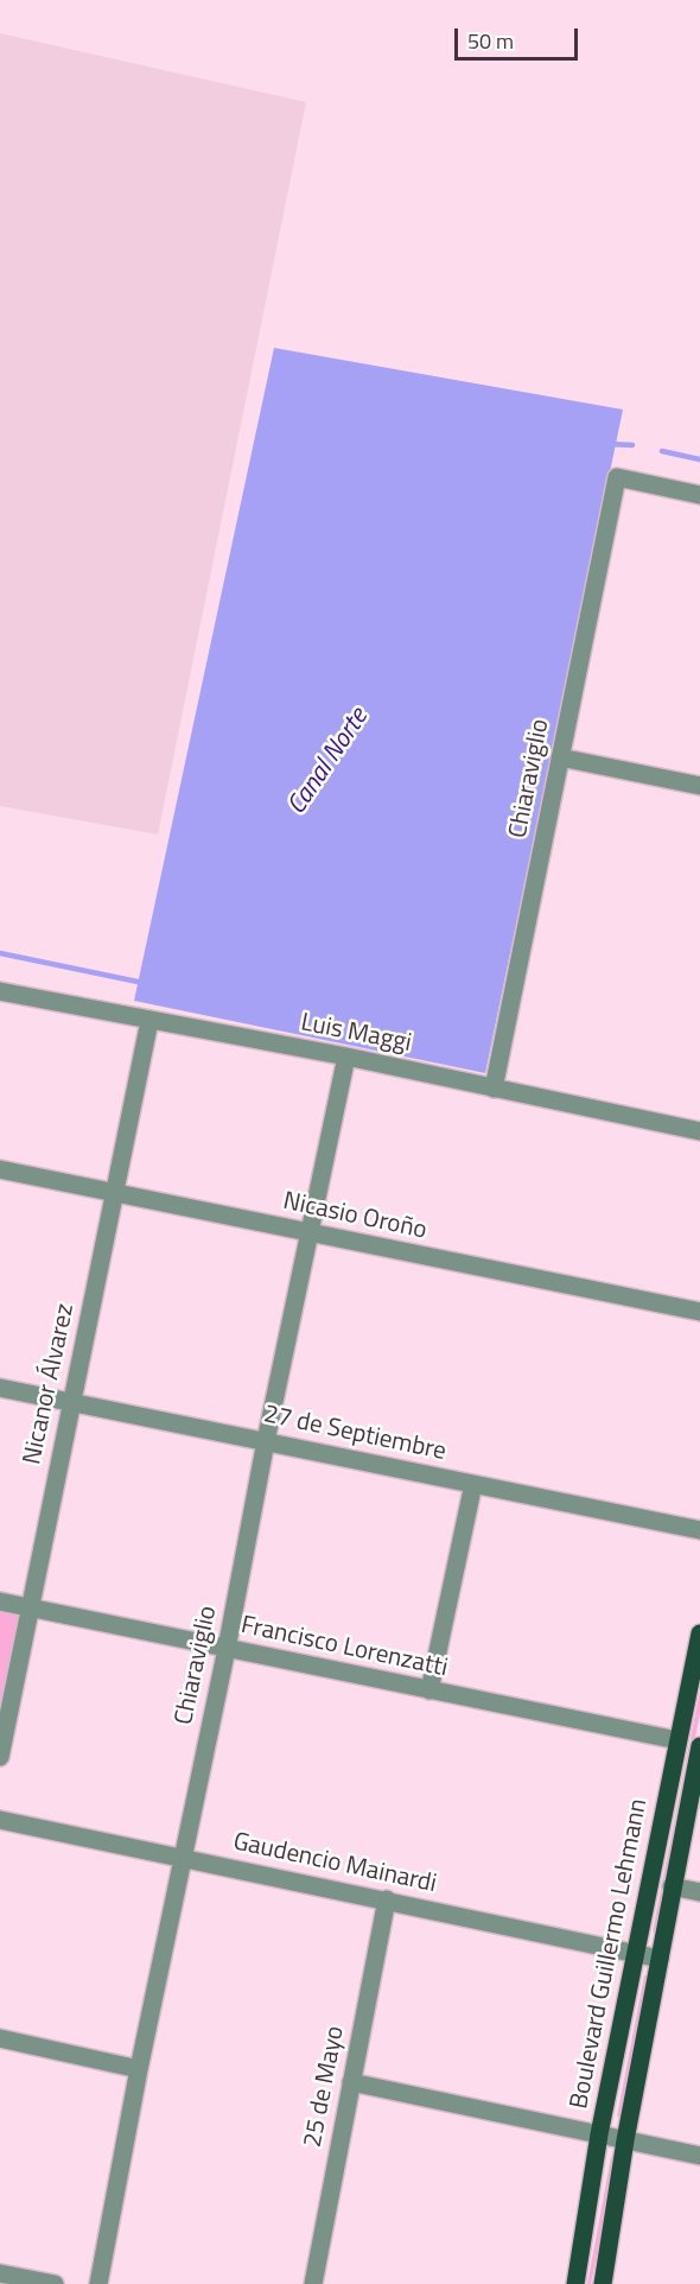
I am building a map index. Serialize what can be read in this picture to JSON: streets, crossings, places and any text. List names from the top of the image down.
{
  "streets": {
    "main road": ["Boulevard Guillermo Lehmann"],
    "street": [
      "Chiaraviglio",
      "Luis Maggi",
      "Nicasio Oroño",
      "Nicanor Álvarez",
      "27 de Septiembre",
      "Francisco Lorenzatti",
      "Gaudencio Mainardi",
      "25 de Mayo"
    ]
  },
  "crossings": [
    ["Chiaraviglio", "Luis Maggi"],
    ["Chiaraviglio", "Nicasio Oroño"],
    ["Chiaraviglio", "27 de Septiembre"],
    ["Chiaraviglio", "Francisco Lorenzatti"],
    ["Chiaraviglio", "Gaudencio Mainardi"],
    ["Luis Maggi", "Nicanor Álvarez"],
    ["Nicasio Oroño", "Nicanor Álvarez"],
    ["Nicanor Álvarez", "27 de Septiembre"],
    ["Nicanor Álvarez", "Francisco Lorenzatti"],
    ["Francisco Lorenzatti", "Boulevard Guillermo Lehmann"],
    ["Gaudencio Mainardi", "Boulevard Guillermo Lehmann"],
    ["Gaudencio Mainardi", "25 de Mayo"]
  ],
  "water": ["Canal Norte"],
  "scale_bar": "50 m"
}
